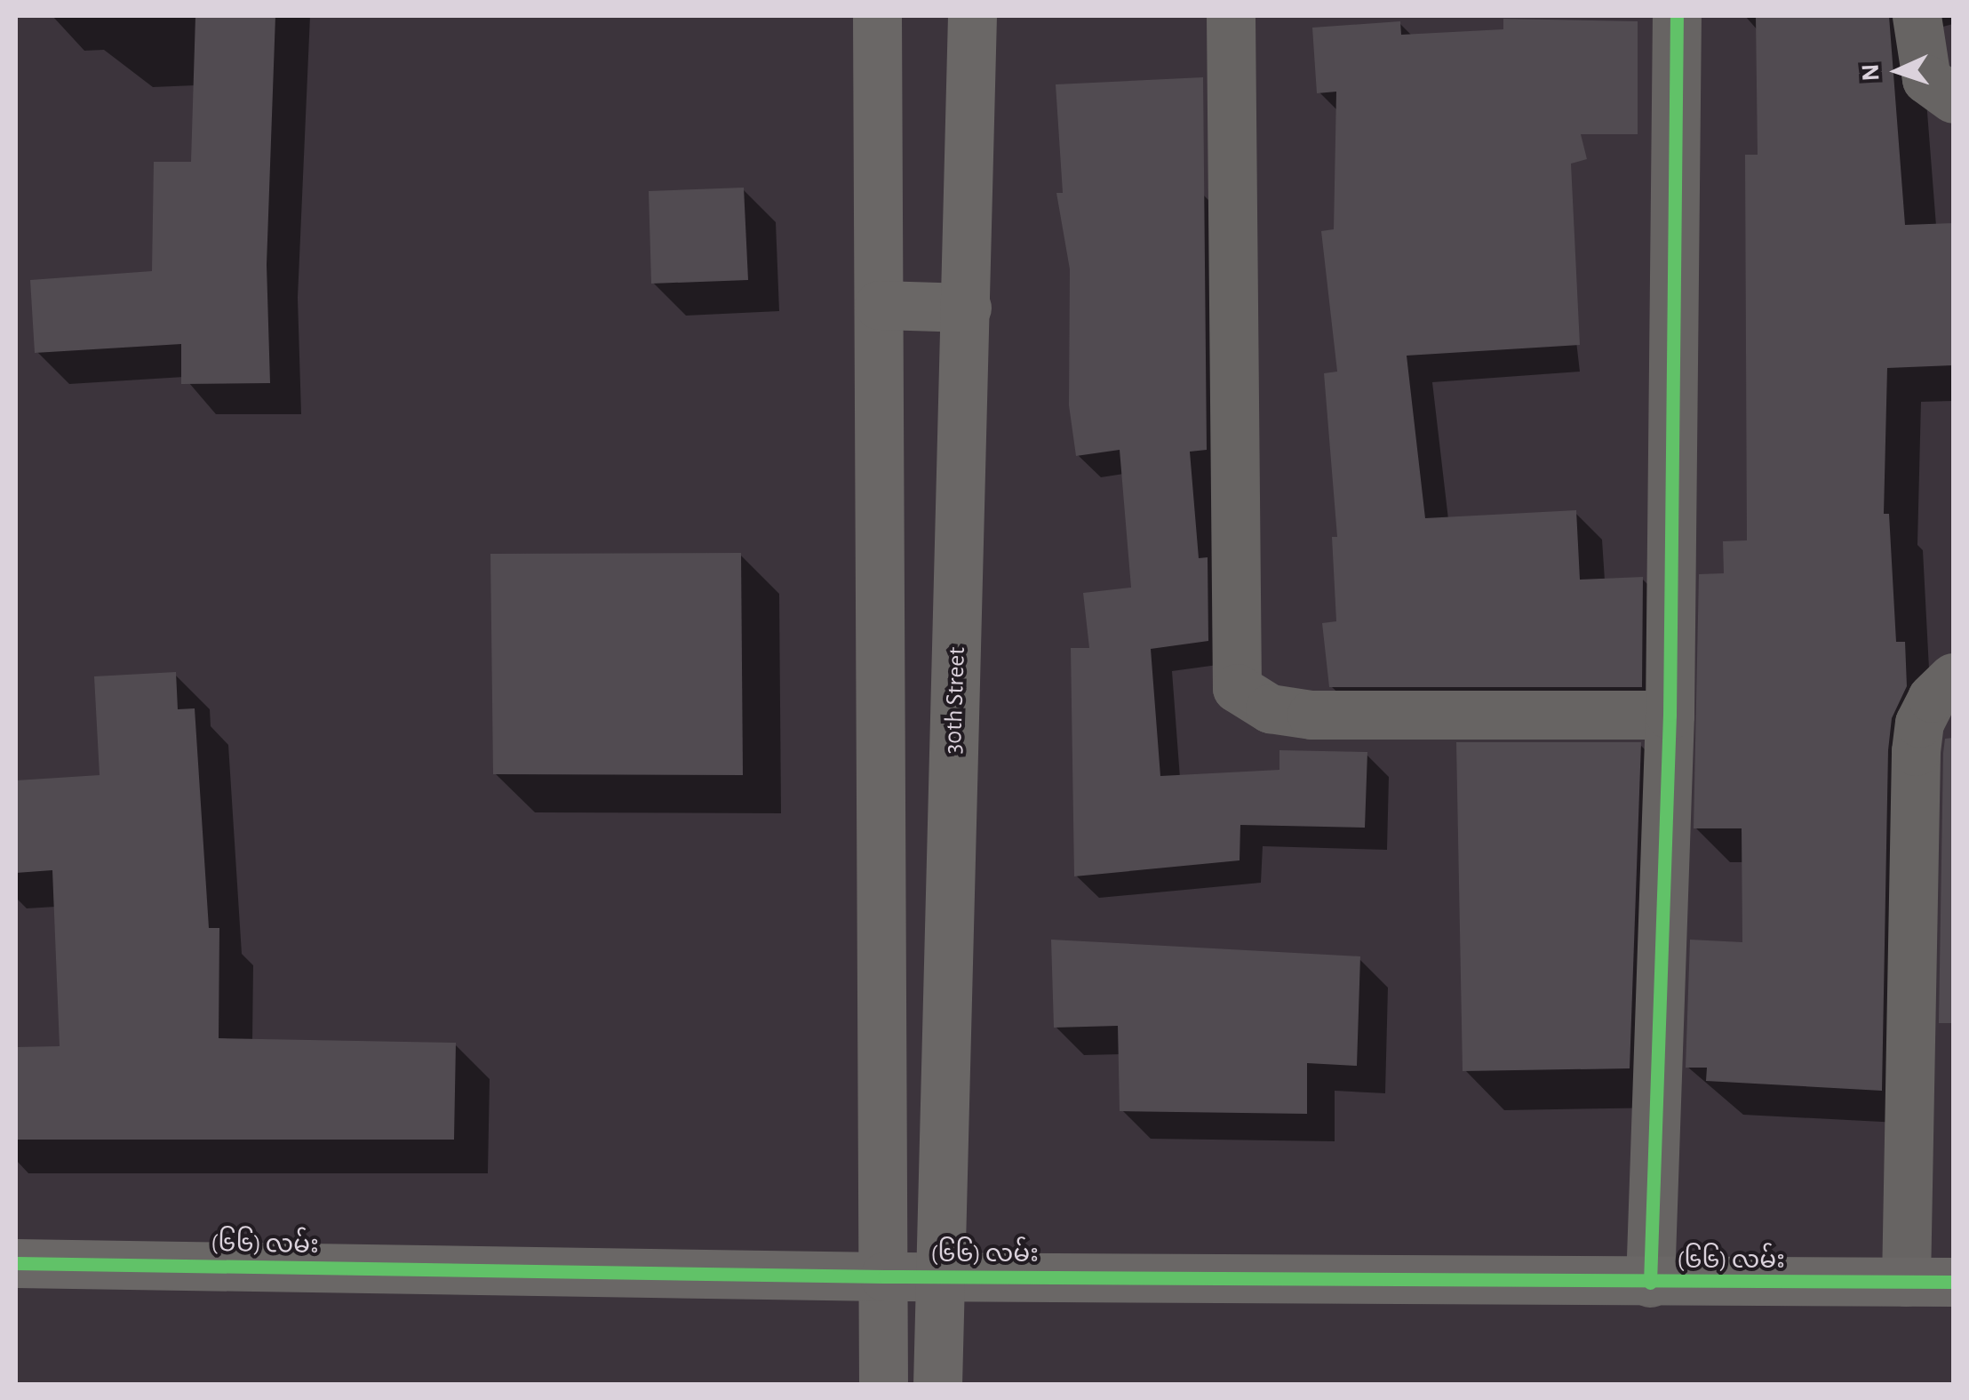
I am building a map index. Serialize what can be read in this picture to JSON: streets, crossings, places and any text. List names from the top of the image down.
{
  "streets": {
    "main road": ["30th Street", "(၆၆) လမ်း"]
  },
  "crossings": [
    ["30th Street", "(၆၆) လမ်း"]
  ],
  "north": "left"
}
